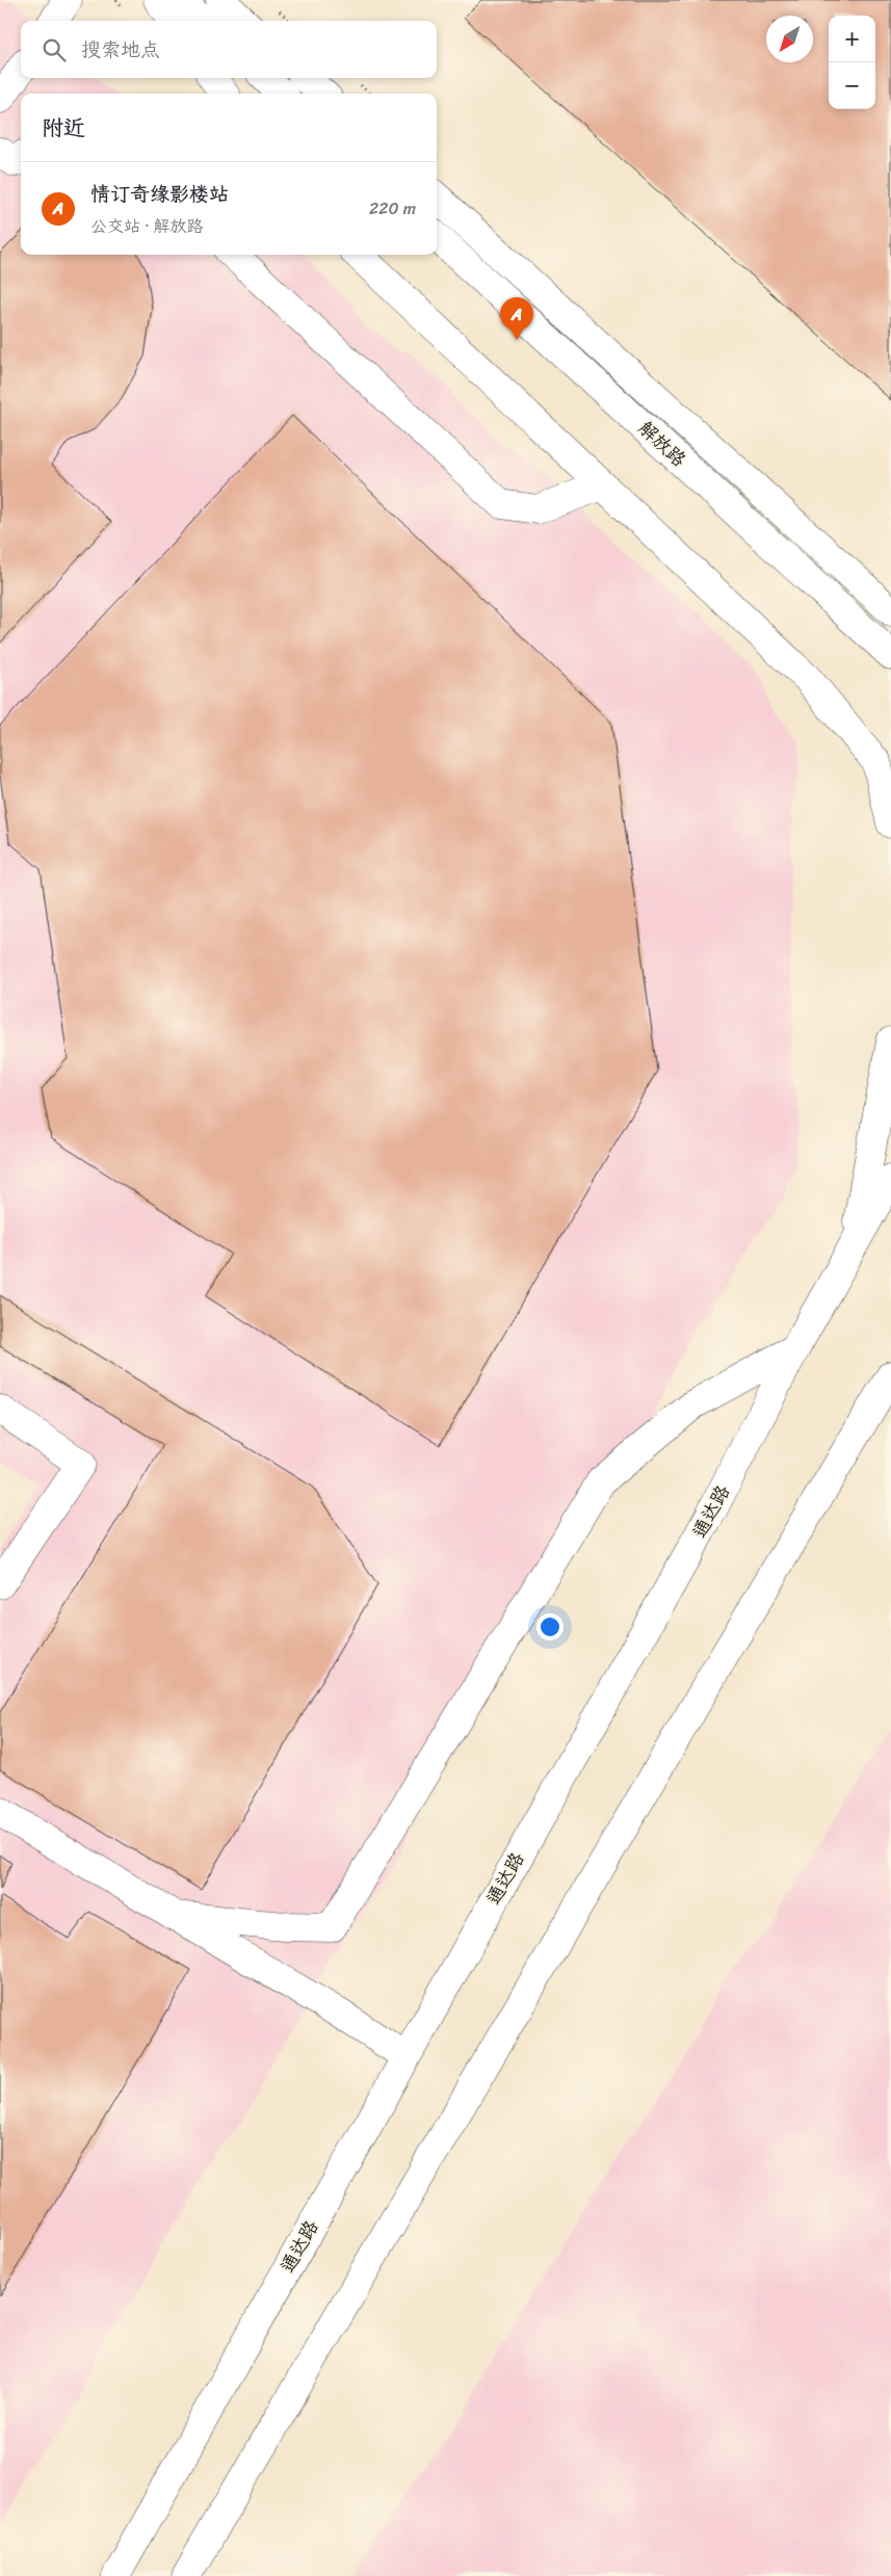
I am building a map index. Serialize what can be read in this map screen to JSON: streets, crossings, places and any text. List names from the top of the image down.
{
  "streets": {
    "main road": ["解放路", "通达路"]
  },
  "north": "bottom left",
  "page": {
    "map_buttons": ["+", "−"],
    "search": "搜索地点",
    "heading": "附近",
    "list": [
      {
        "mark": "A",
        "name": "情订奇缘影楼站",
        "note": "公交站 · 解放路",
        "value": "220 m"
      }
    ],
    "pins": "A"
  }
}
